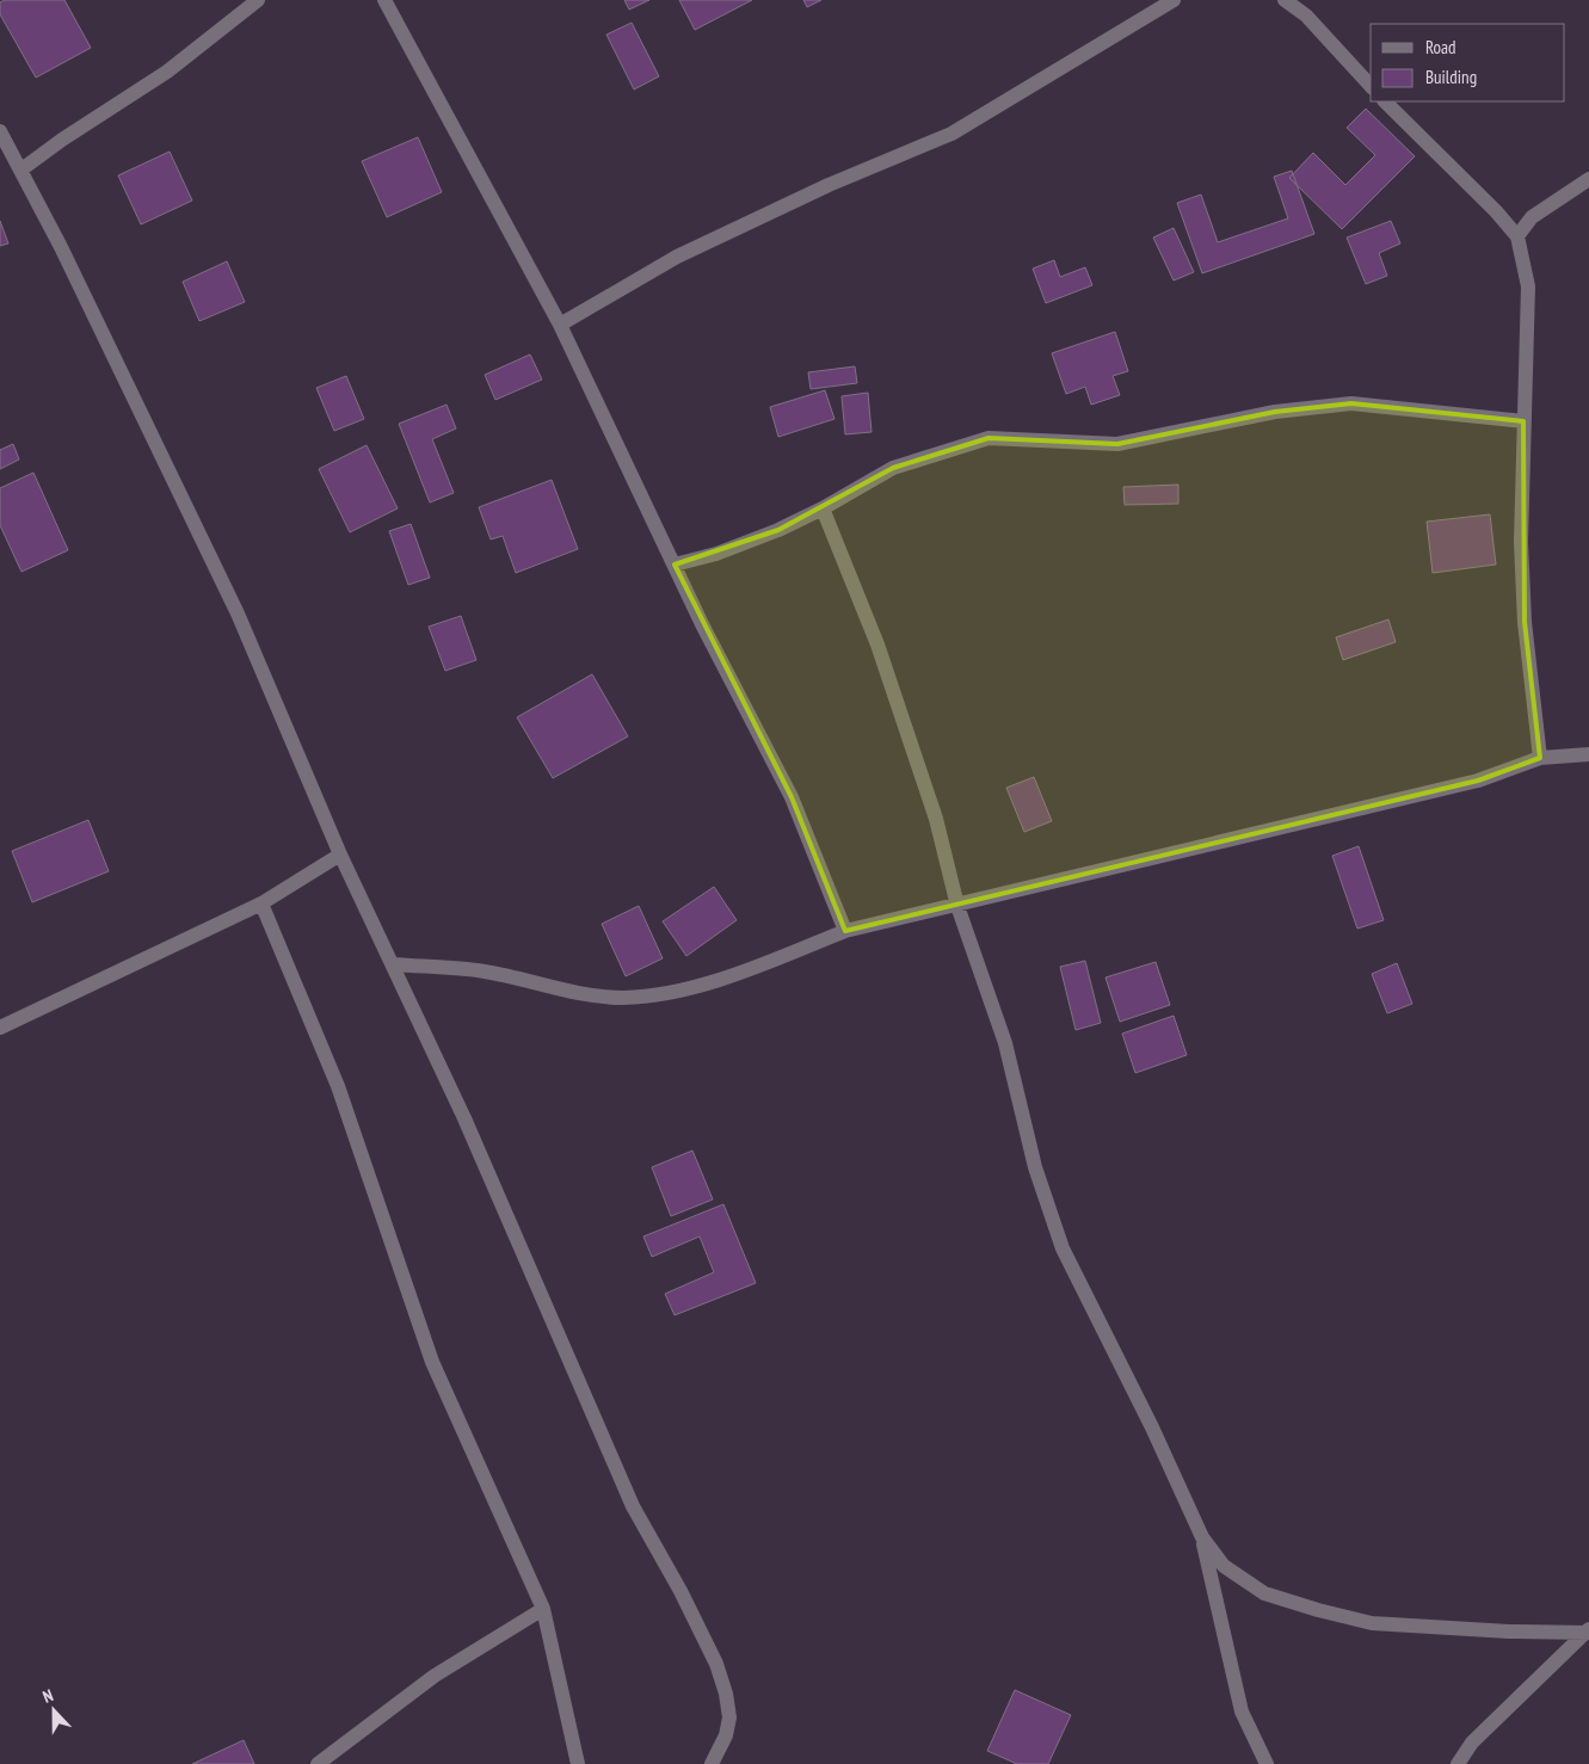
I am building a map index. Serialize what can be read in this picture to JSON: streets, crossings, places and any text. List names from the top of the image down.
{
  "legend": ["Road", "Building"],
  "north": "top"
}
